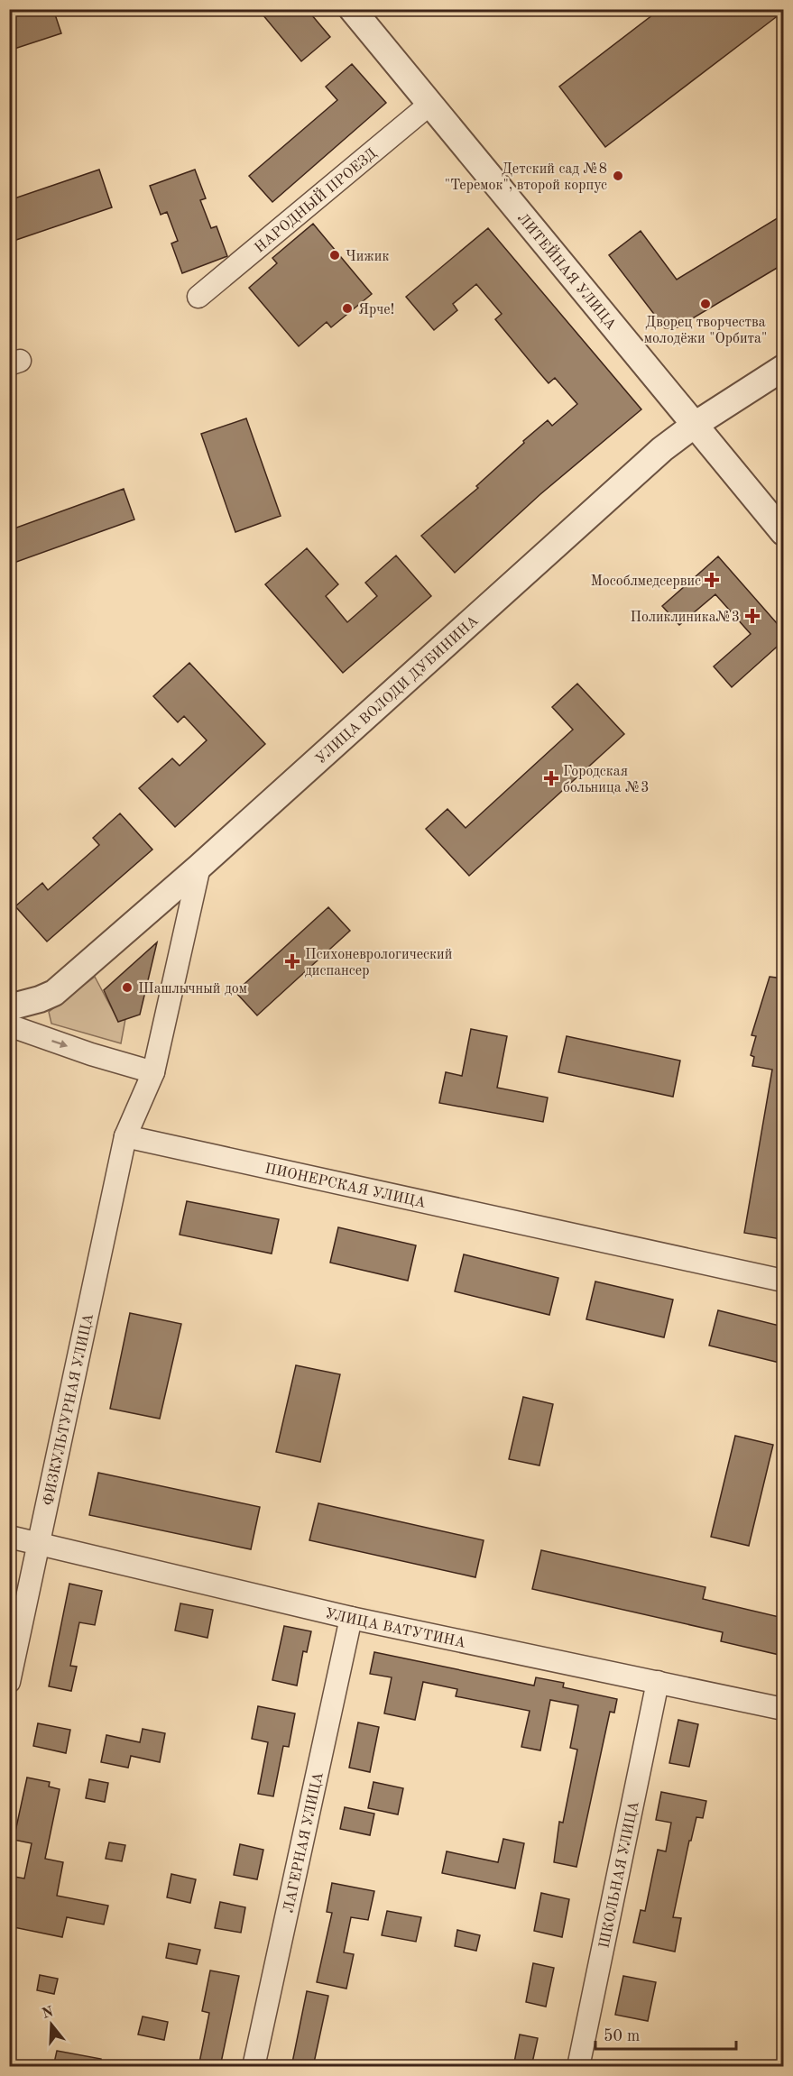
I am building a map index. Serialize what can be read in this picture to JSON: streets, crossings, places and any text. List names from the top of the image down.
{
  "streets": {
    "street": [
      "НАРОДНЫЙ ПРОЕЗД",
      "ЛИТЕЙНАЯ УЛИЦА",
      "УЛИЦА ВОЛОДИ ДУБИНИНА",
      "ПИОНЕРСКАЯ УЛИЦА",
      "ФИЗКУЛЬТУРНАЯ УЛИЦА",
      "УЛИЦА ВАТУТИНА",
      "ЛАГЕРНАЯ УЛИЦА",
      "ШКОЛЬНАЯ УЛИЦА"
    ]
  },
  "crossings": [
    ["НАРОДНЫЙ ПРОЕЗД", "ЛИТЕЙНАЯ УЛИЦА"],
    ["ЛИТЕЙНАЯ УЛИЦА", "УЛИЦА ВОЛОДИ ДУБИНИНА"],
    ["ПИОНЕРСКАЯ УЛИЦА", "ФИЗКУЛЬТУРНАЯ УЛИЦА"],
    ["ФИЗКУЛЬТУРНАЯ УЛИЦА", "УЛИЦА ВАТУТИНА"],
    ["УЛИЦА ВАТУТИНА", "ЛАГЕРНАЯ УЛИЦА"],
    ["УЛИЦА ВАТУТИНА", "ШКОЛЬНАЯ УЛИЦА"]
  ],
  "places": {
    "other": [
      "Детский сад №8 \"Теремок\", второй корпус",
      "Чижик",
      "Дворец творчества молодёжи \"Орбита\"",
      "Ярче!",
      "Шашлычный дом"
    ],
    "health": [
      "Мособлмедсервис",
      "Поликлиника№3",
      "Городская больница №3",
      "Психоневрологический диспансер"
    ]
  },
  "scale_bar": "50 m",
  "north": "top"
}
